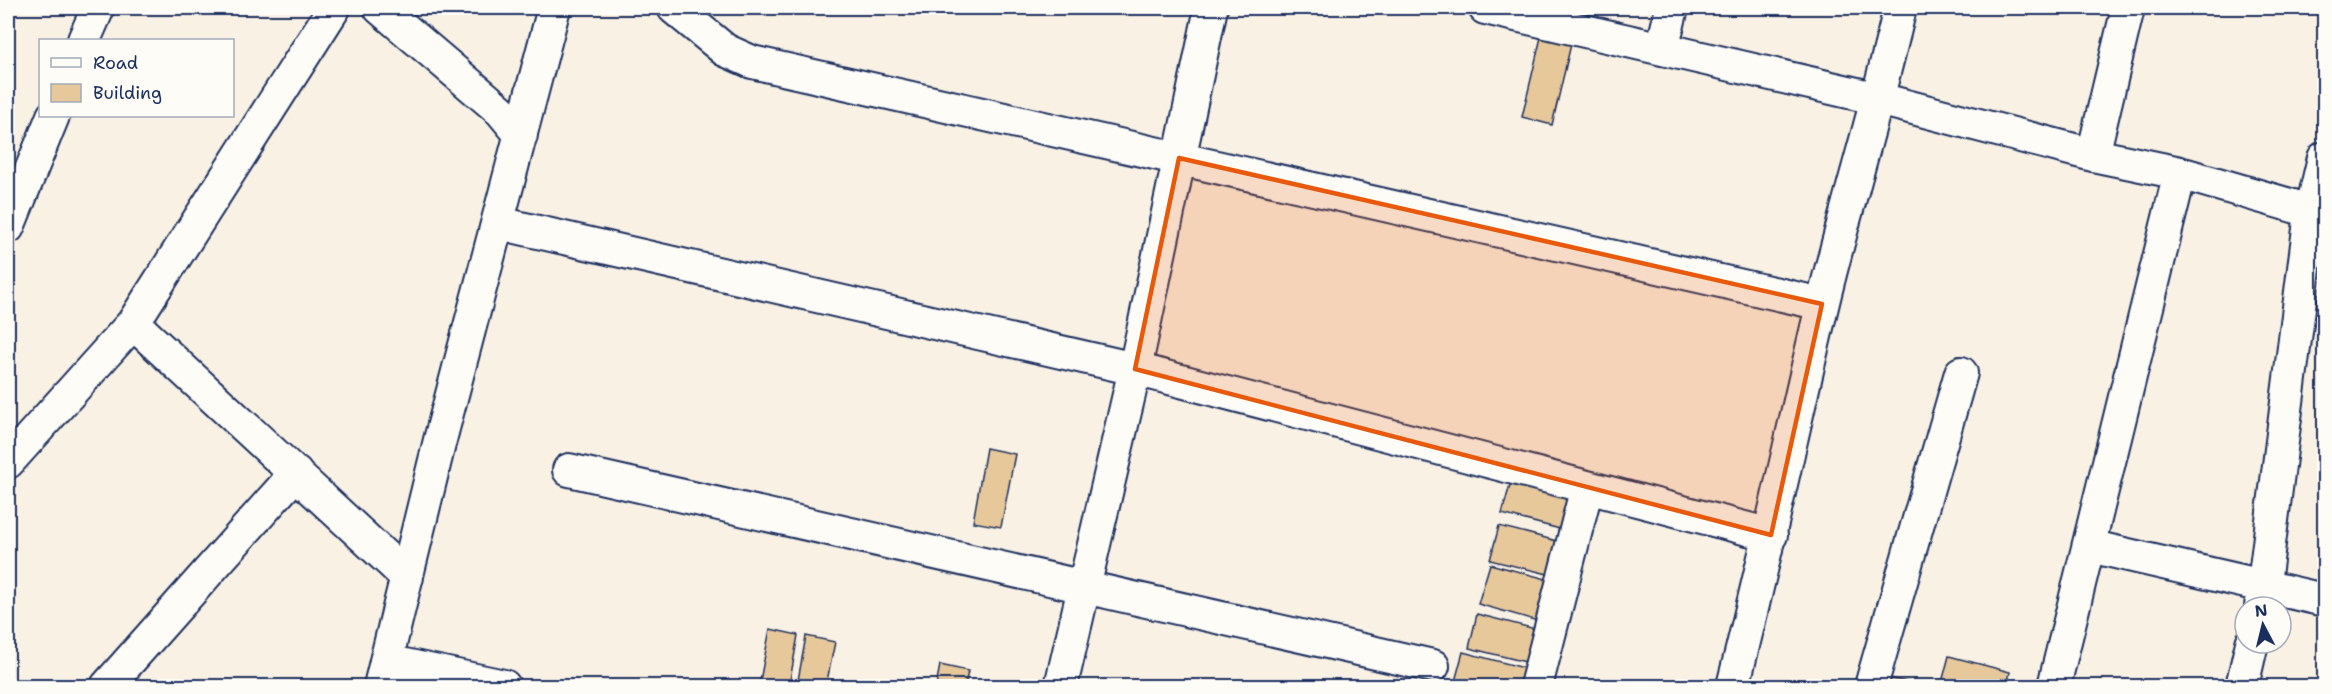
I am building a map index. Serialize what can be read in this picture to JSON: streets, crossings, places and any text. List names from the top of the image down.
{
  "legend": ["Road", "Building"],
  "north": "top"
}
